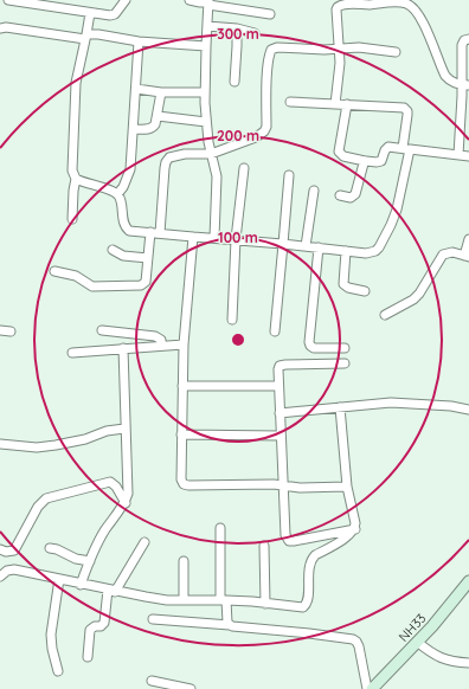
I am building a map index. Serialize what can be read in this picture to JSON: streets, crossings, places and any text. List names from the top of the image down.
{
  "streets": {
    "main road": ["NH33"]
  },
  "rings": ["300 m", "200 m", "100 m"]
}
